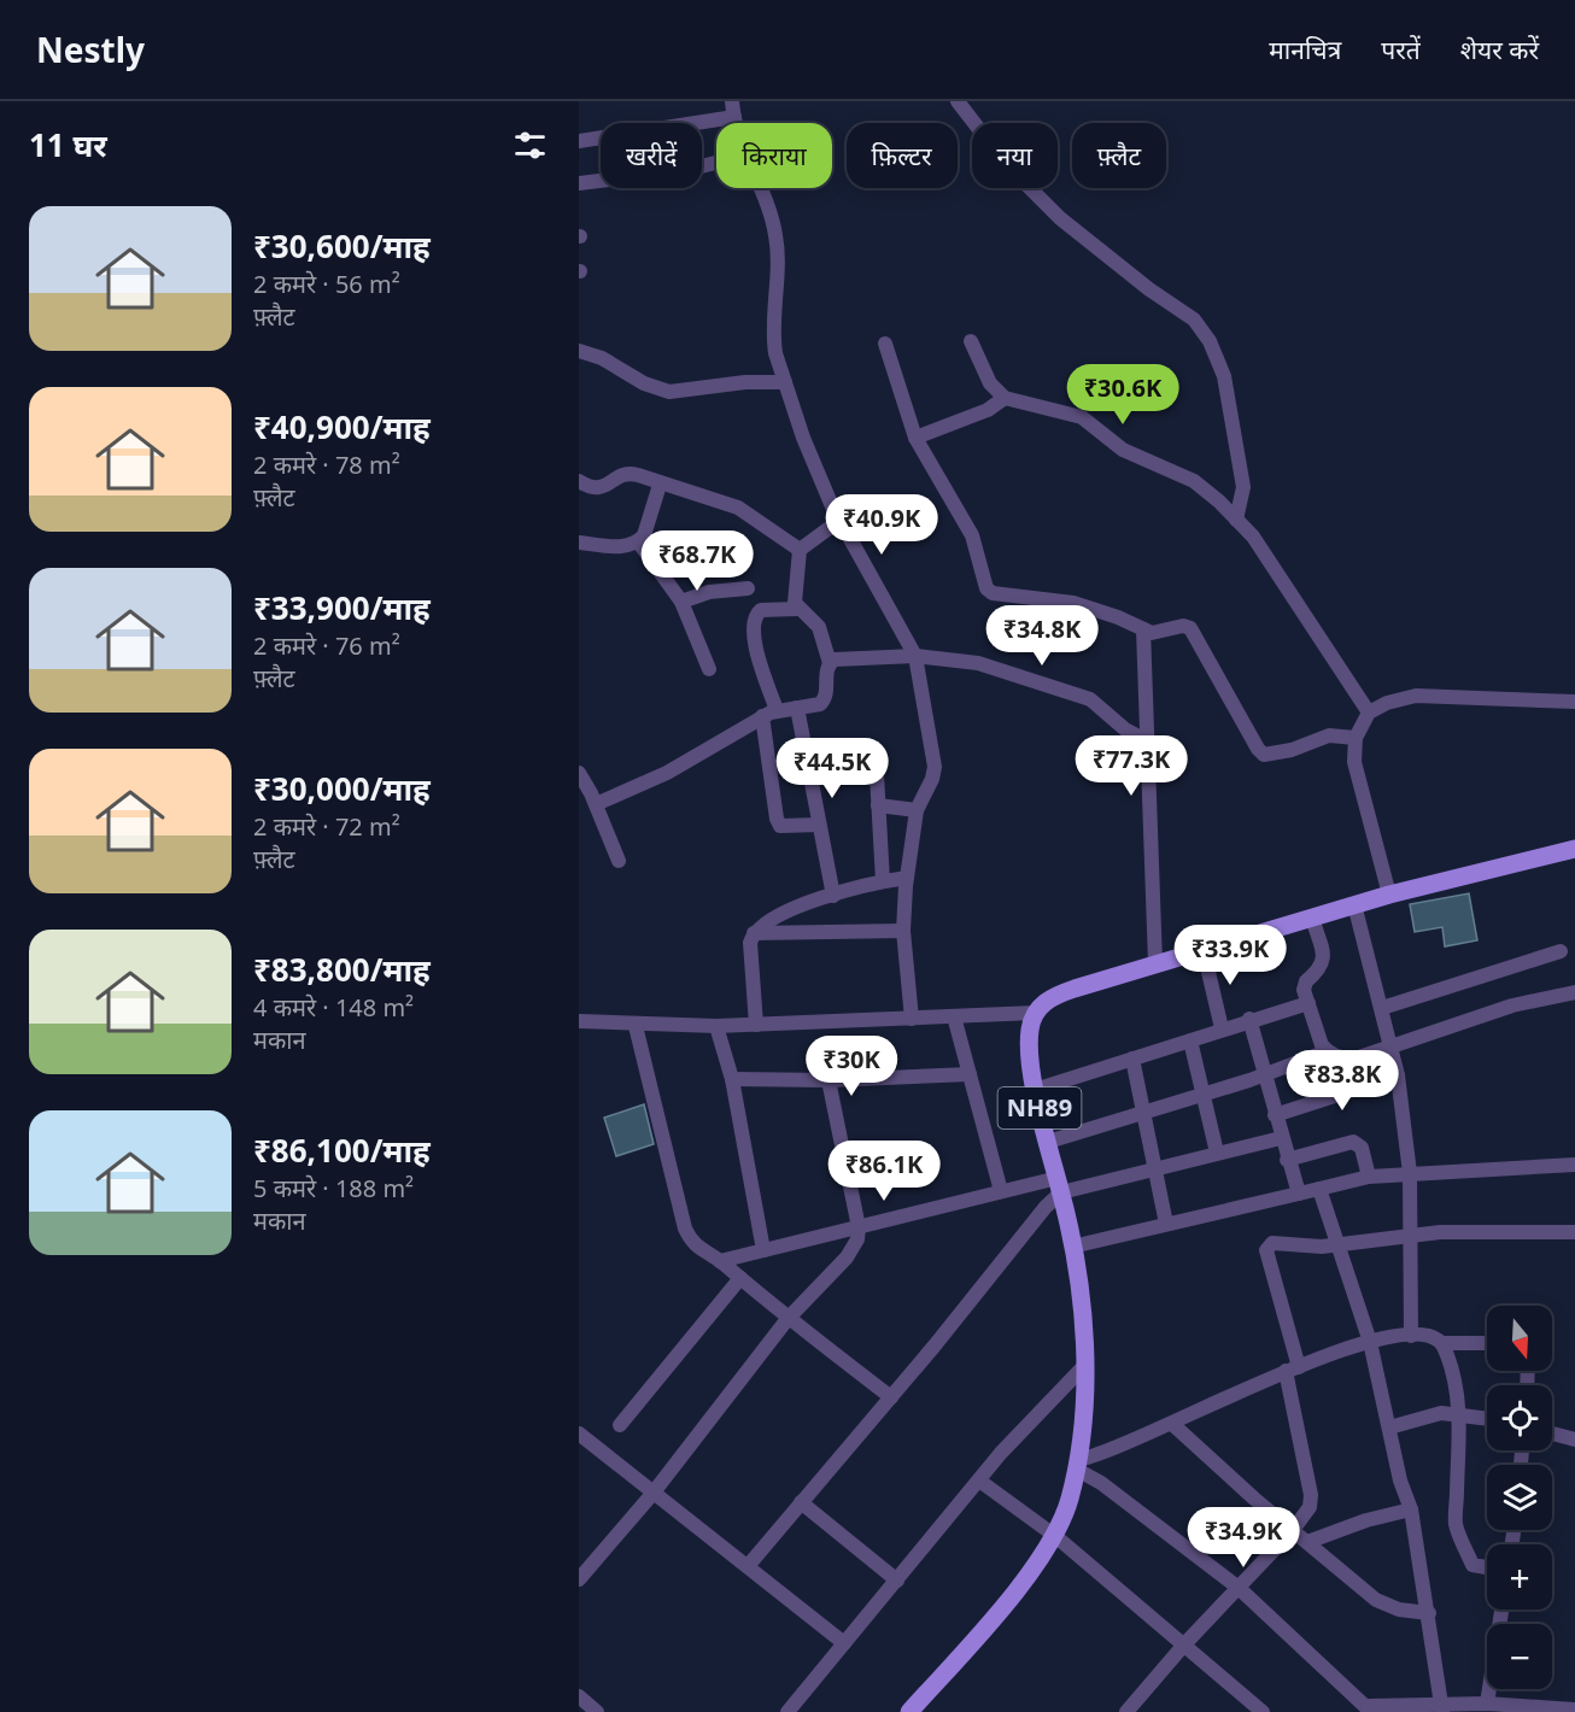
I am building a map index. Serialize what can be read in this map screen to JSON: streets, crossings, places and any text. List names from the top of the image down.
{
  "streets": {
    "main road": ["NH89"]
  },
  "north": "bottom",
  "page": {
    "header": "Nestly",
    "nav": ["मानचित्र", "परतें", "शेयर करें"],
    "heading": "11 घर",
    "chip": [
      "खरीदें",
      "किराया",
      "फ़िल्टर",
      "नया",
      "फ़्लैट"
    ],
    "list": [
      {
        "name": "₹30,600/माह",
        "note": "2 कमरे · 56 m² · फ़्लैट"
      },
      {
        "name": "₹40,900/माह",
        "note": "2 कमरे · 78 m² · फ़्लैट"
      },
      {
        "name": "₹33,900/माह",
        "note": "2 कमरे · 76 m² · फ़्लैट"
      },
      {
        "name": "₹30,000/माह",
        "note": "2 कमरे · 72 m² · फ़्लैट"
      },
      {
        "name": "₹83,800/माह",
        "note": "4 कमरे · 148 m² · मकान"
      },
      {
        "name": "₹86,100/माह",
        "note": "5 कमरे · 188 m² · मकान"
      }
    ],
    "price": [
      "₹30.6K",
      "₹40.9K",
      "₹68.7K",
      "₹34.8K",
      "₹77.3K",
      "₹44.5K",
      "₹33.9K",
      "₹30K",
      "₹83.8K",
      "₹86.1K",
      "₹34.9K"
    ],
    "map_buttons": ["+", "−"]
  }
}
